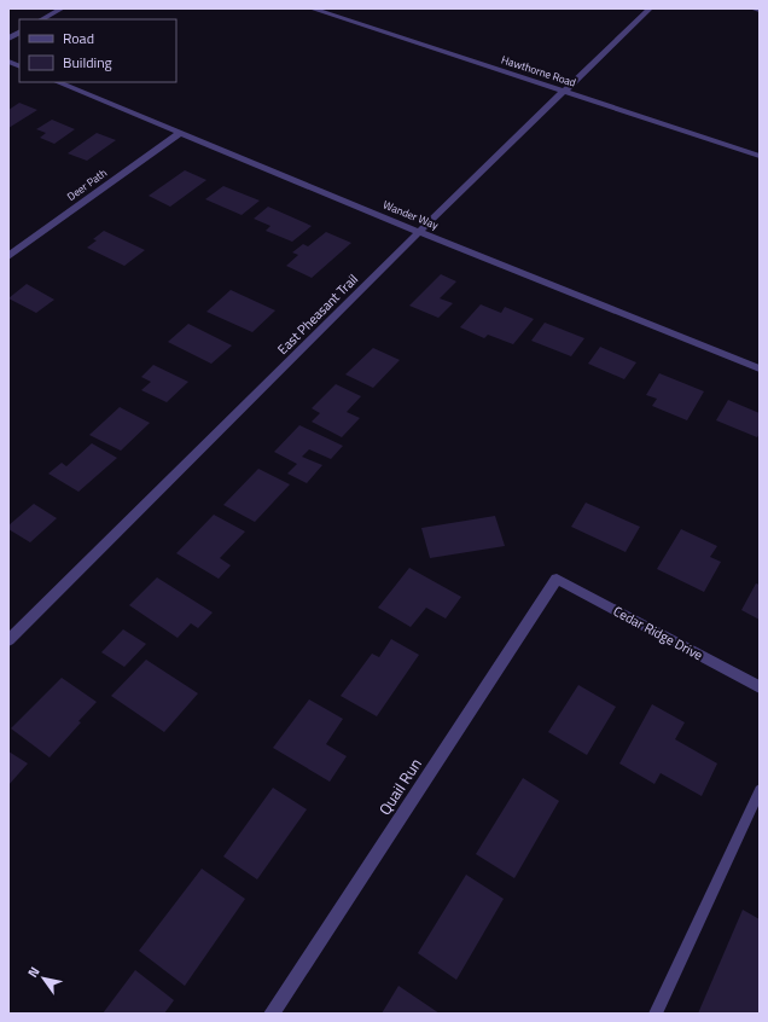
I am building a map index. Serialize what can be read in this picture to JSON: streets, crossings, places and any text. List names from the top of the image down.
{
  "streets": {
    "street": [
      "Hawthorne Road",
      "Deer Path",
      "Wander Way",
      "East Pheasant Trail",
      "Cedar Ridge Drive",
      "Quail Run"
    ]
  },
  "crossings": [
    ["Hawthorne Road", "East Pheasant Trail"],
    ["Deer Path", "Wander Way"],
    ["Wander Way", "East Pheasant Trail"],
    ["Cedar Ridge Drive", "Quail Run"]
  ],
  "legend": ["Road", "Building"],
  "north": "top left"
}
